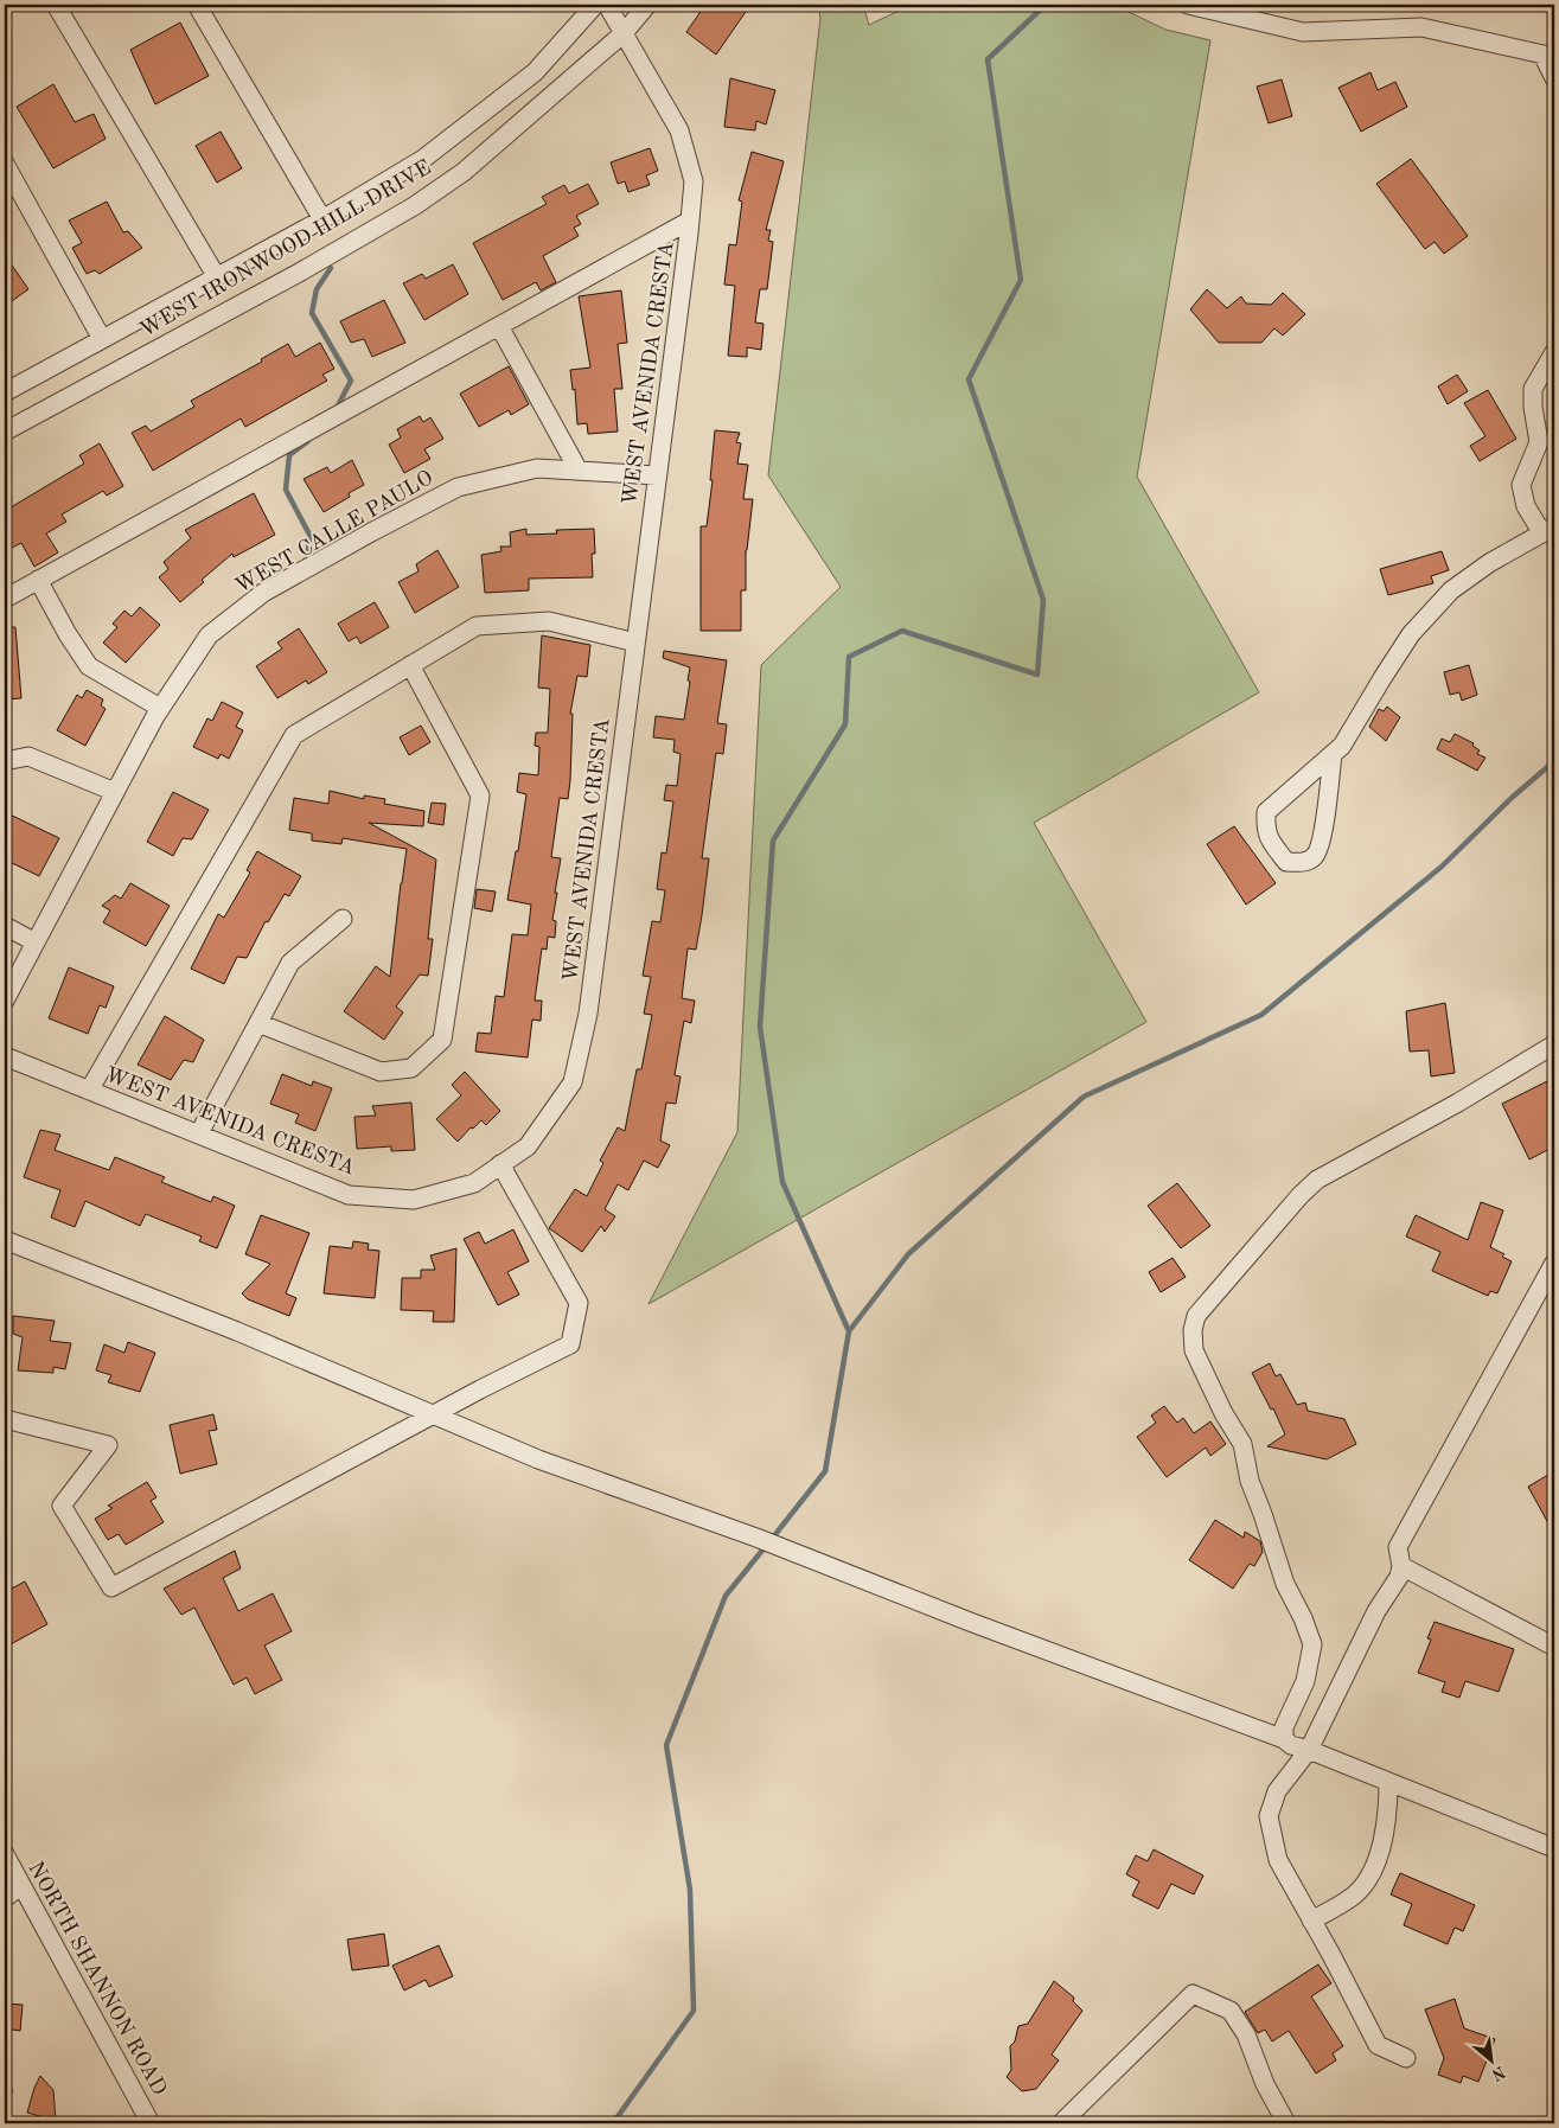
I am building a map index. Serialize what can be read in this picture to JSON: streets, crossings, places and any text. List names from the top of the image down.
{
  "streets": {
    "street": [
      "WEST IRONWOOD HILL DRIVE",
      "WEST AVENIDA CRESTA",
      "WEST CALLE PAULO",
      "NORTH SHANNON ROAD"
    ]
  },
  "crossings": [
    ["WEST IRONWOOD HILL DRIVE", "WEST AVENIDA CRESTA"],
    ["WEST AVENIDA CRESTA", "WEST CALLE PAULO"]
  ],
  "north": "bottom right"
}
